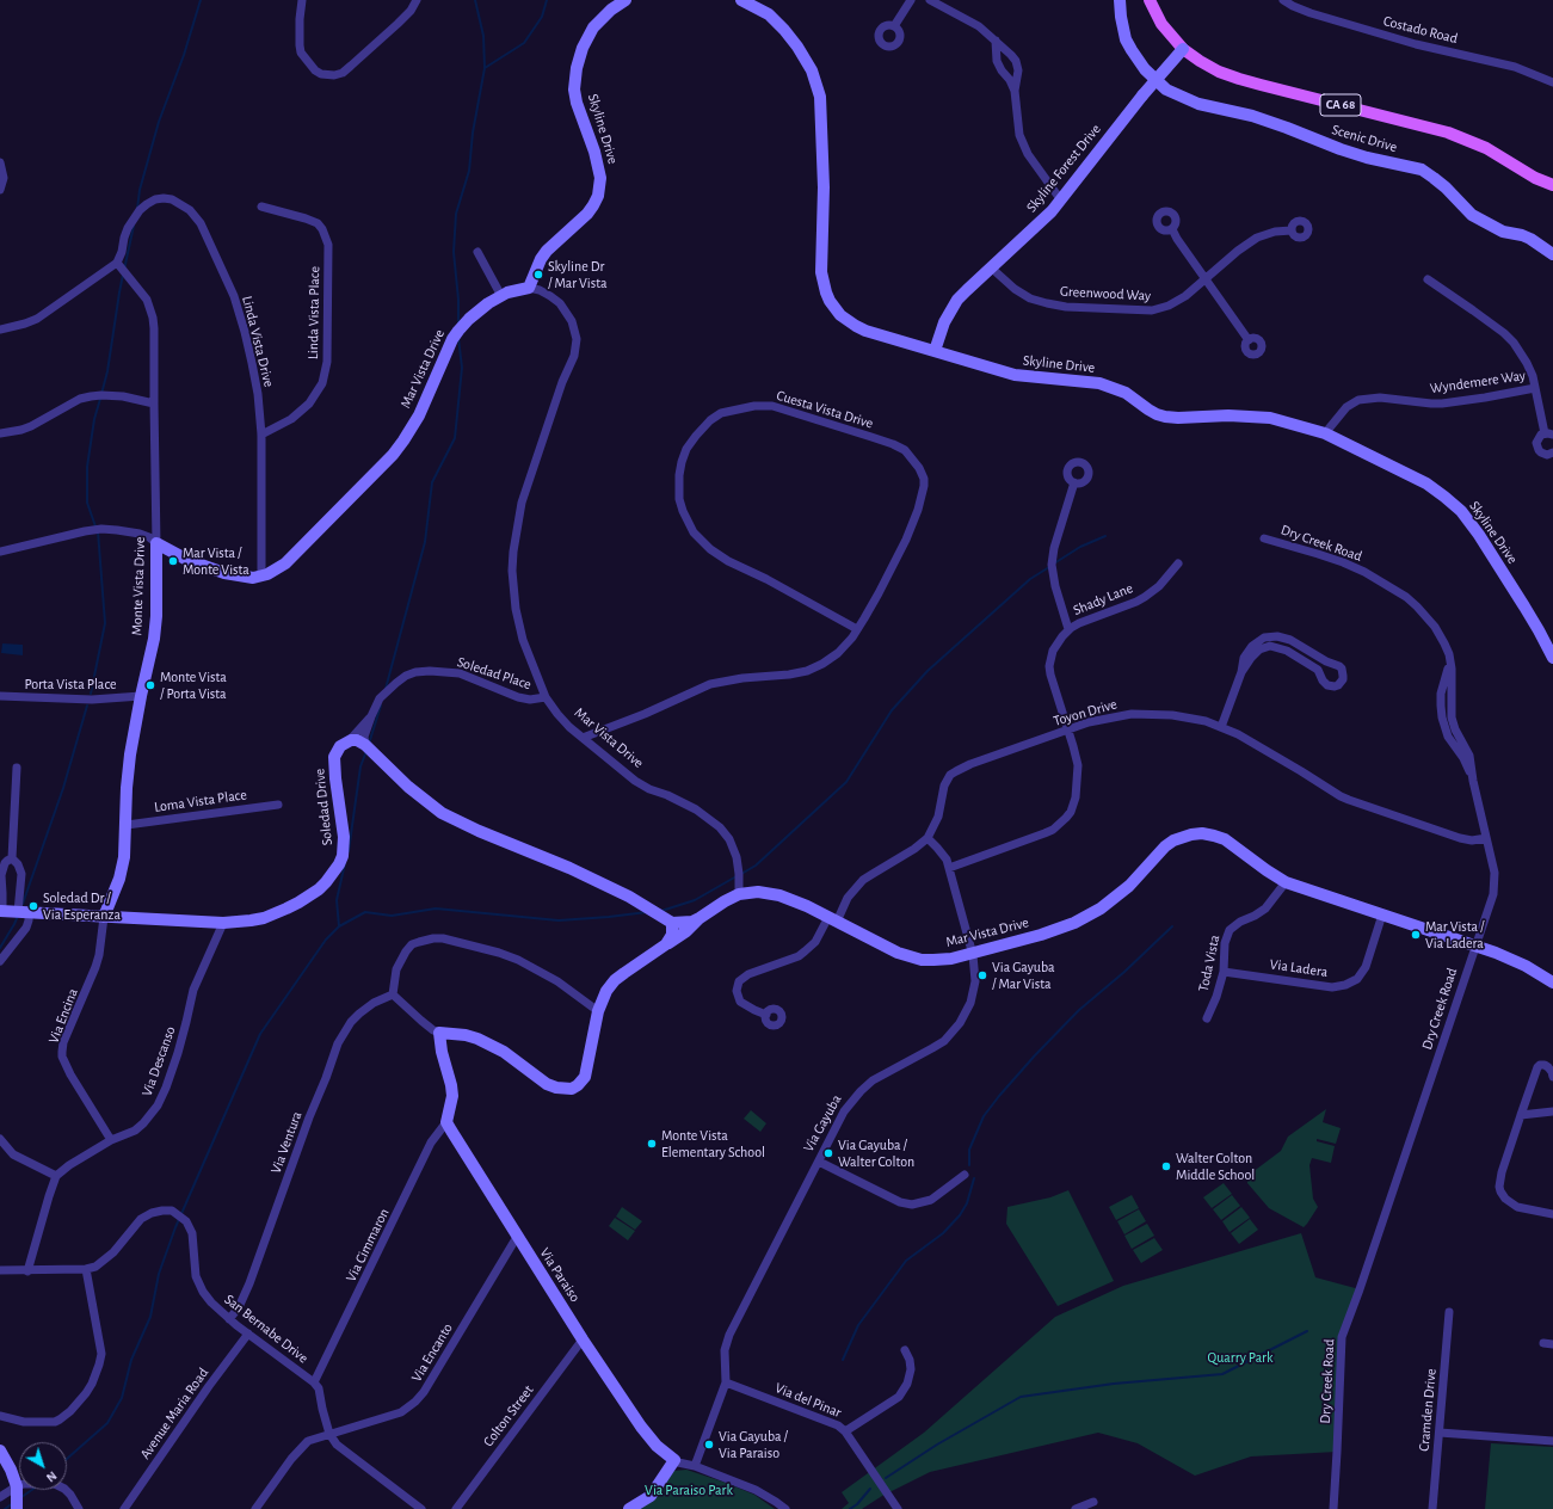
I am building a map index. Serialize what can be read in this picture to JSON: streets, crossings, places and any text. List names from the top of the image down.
{
  "streets": {
    "main road": ["CA 68"],
    "street": [
      "Costado Road",
      "Skyline Drive",
      "Scenic Drive",
      "Skyline Forest Drive",
      "Greenwood Way",
      "Linda Vista Place",
      "Linda Vista Drive",
      "Mar Vista Drive",
      "Wyndemere Way",
      "Cuesta Vista Drive",
      "Dry Creek Road",
      "Monte Vista Drive",
      "Shady Lane",
      "Soledad Place",
      "Porta Vista Place",
      "Toyon Drive",
      "Loma Vista Place",
      "Soledad Drive",
      "Toda Vista",
      "Via Ladera",
      "Via Encina",
      "Via Descanso",
      "Via Gayuba",
      "Via Ventura",
      "Via Cimmaron",
      "Via Paraiso",
      "San Bernabe Drive",
      "Via Encanto",
      "Via del Pinar",
      "Cramden Drive",
      "Avenue Maria Road",
      "Colton Street"
    ]
  },
  "crossings": [
    ["CA 68", "Skyline Forest Drive"],
    ["Skyline Drive", "Skyline Forest Drive"],
    ["Skyline Drive", "Mar Vista Drive"],
    ["Skyline Drive", "Wyndemere Way"],
    ["Skyline Forest Drive", "Greenwood Way"],
    ["Linda Vista Place", "Linda Vista Drive"],
    ["Linda Vista Drive", "Mar Vista Drive"],
    ["Linda Vista Drive", "Monte Vista Drive"],
    ["Mar Vista Drive", "Cuesta Vista Drive"],
    ["Mar Vista Drive", "Dry Creek Road"],
    ["Mar Vista Drive", "Monte Vista Drive"],
    ["Mar Vista Drive", "Soledad Place"],
    ["Mar Vista Drive", "Toyon Drive"],
    ["Mar Vista Drive", "Toda Vista"],
    ["Mar Vista Drive", "Via Ladera"],
    ["Mar Vista Drive", "Via Gayuba"],
    ["Dry Creek Road", "Toyon Drive"],
    ["Monte Vista Drive", "Porta Vista Place"],
    ["Monte Vista Drive", "Loma Vista Place"],
    ["Monte Vista Drive", "Soledad Drive"],
    ["Monte Vista Drive", "Via Encina"],
    ["Shady Lane", "Toyon Drive"],
    ["Shady Lane", "Via Gayuba"],
    ["Toyon Drive", "Via Gayuba"],
    ["Soledad Drive", "Via Encina"],
    ["Soledad Drive", "Via Descanso"],
    ["Toda Vista", "Via Ladera"],
    ["Via Encina", "Via Descanso"],
    ["Via Gayuba", "Via Paraiso"],
    ["Via Gayuba", "Via del Pinar"],
    ["Via Ventura", "San Bernabe Drive"],
    ["Via Cimmaron", "Via Paraiso"],
    ["Via Cimmaron", "San Bernabe Drive"],
    ["Via Paraiso", "Via Encanto"],
    ["Via Paraiso", "Colton Street"],
    ["San Bernabe Drive", "Via Encanto"],
    ["San Bernabe Drive", "Avenue Maria Road"]
  ],
  "parks": ["Quarry Park", "Via Paraiso Park"],
  "places": [
    "Skyline Dr / Mar Vista",
    "Mar Vista / Monte Vista",
    "Monte Vista / Porta Vista",
    "Soledad Dr / Via Esperanza",
    "Mar Vista / Via Ladera",
    "Via Gayuba / Mar Vista",
    "Monte Vista Elementary School",
    "Via Gayuba / Walter Colton",
    "Walter Colton Middle School",
    "Via Gayuba / Via Paraiso"
  ],
  "north": "bottom right"
}
